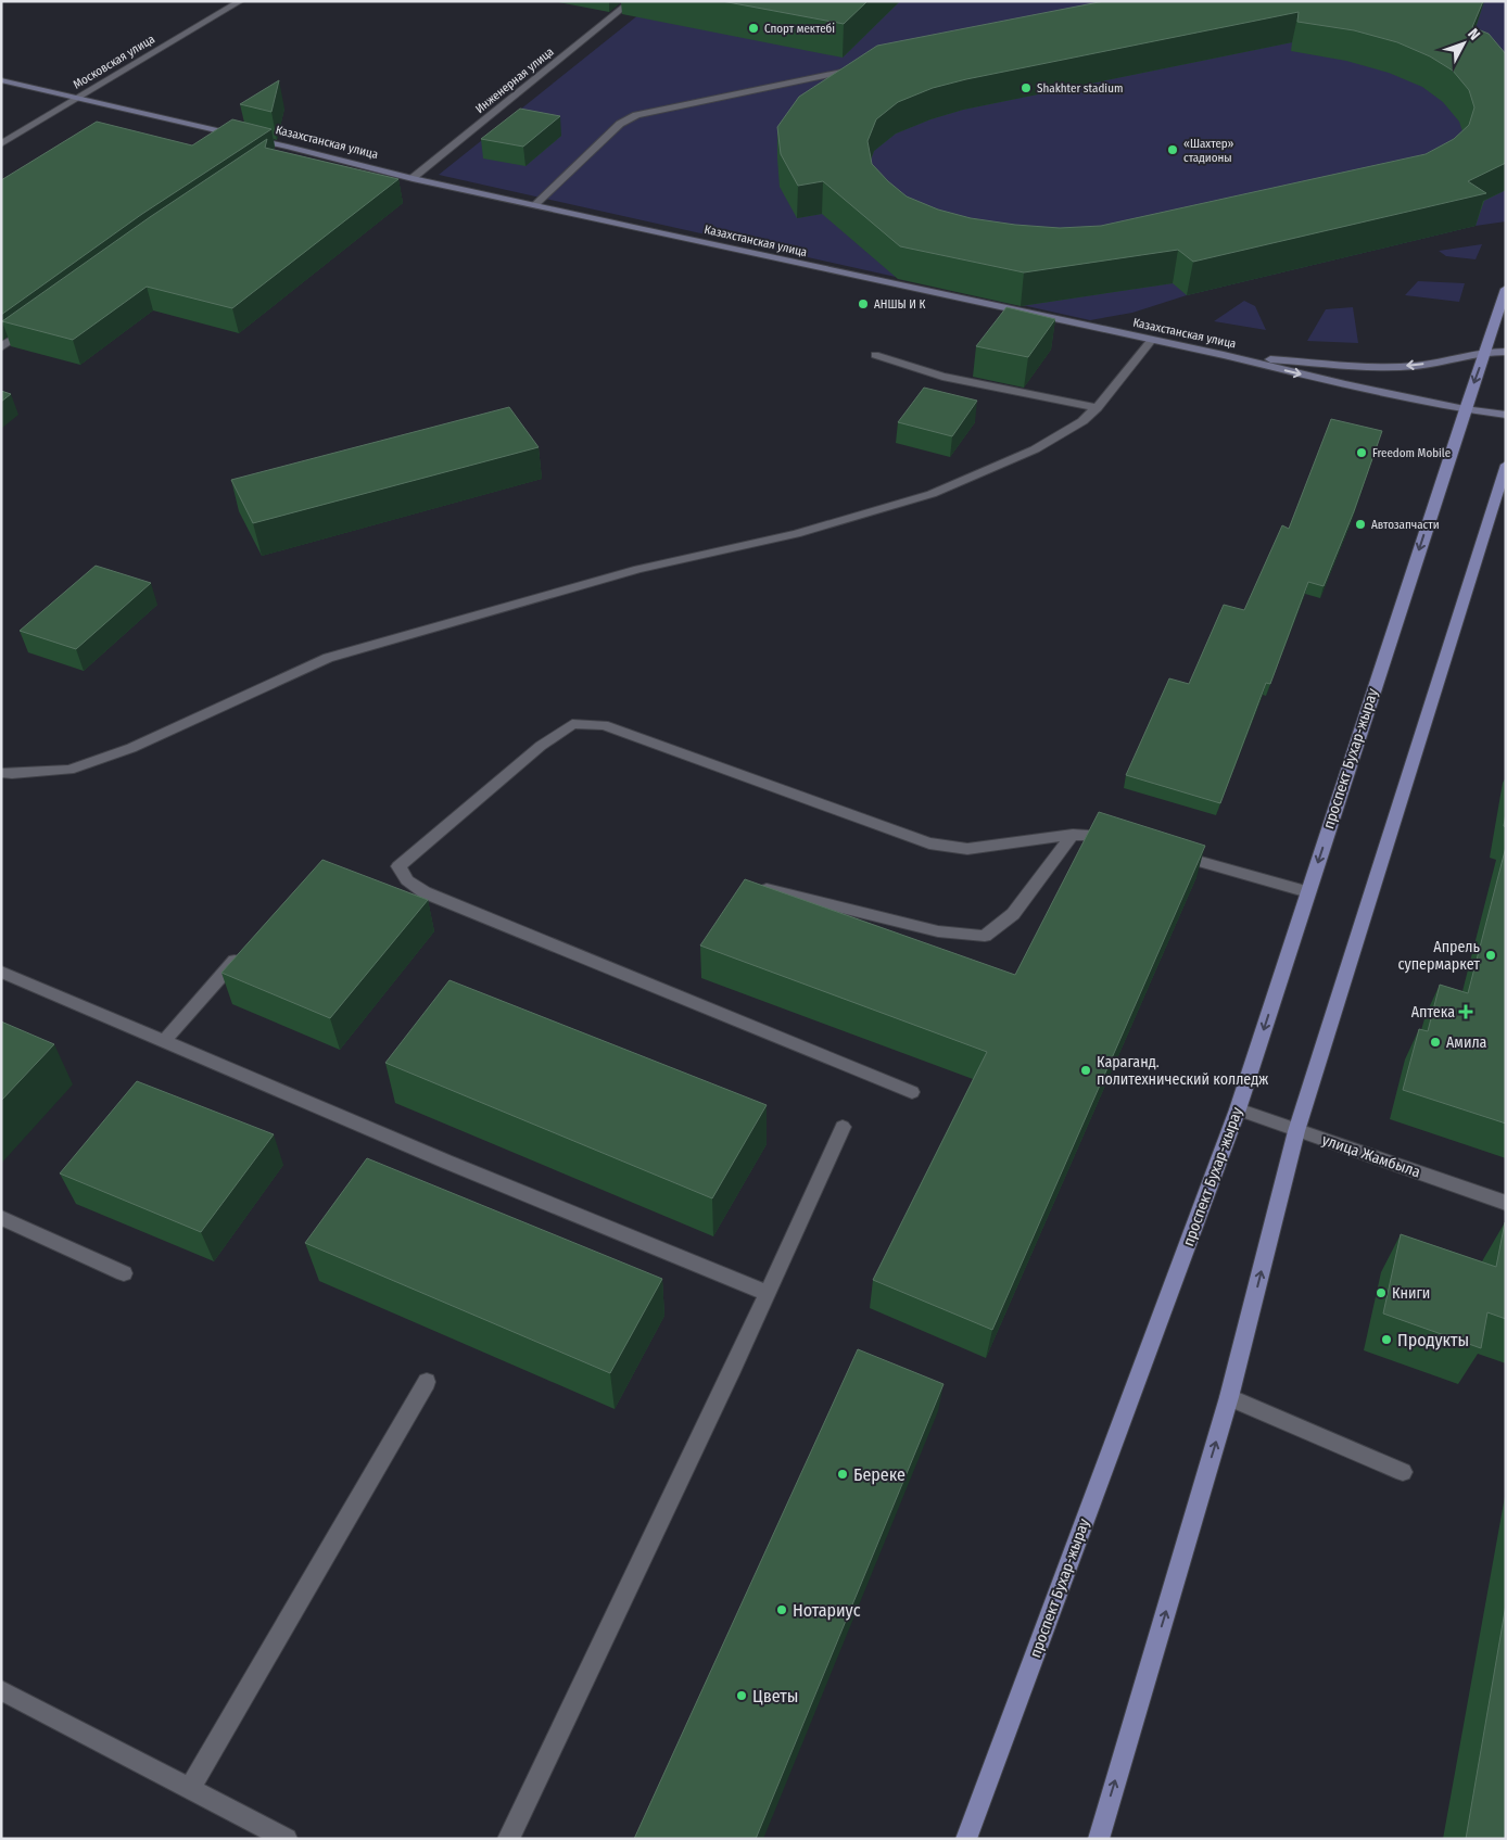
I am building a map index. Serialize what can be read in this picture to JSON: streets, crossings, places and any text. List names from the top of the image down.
{
  "streets": {
    "main road": ["Казахстанская улица", "проспект Бухар-жырау"],
    "street": ["Московская улица", "Инженерная улица", "улица Жамбыла"]
  },
  "crossings": [
    ["Московская улица", "Казахстанская улица"],
    ["Инженерная улица", "Казахстанская улица"],
    ["Казахстанская улица", "проспект Бухар-жырау"],
    ["проспект Бухар-жырау", "улица Жамбыла"]
  ],
  "places": {
    "other": [
      "Спорт мектебі",
      "Shakhter stadium",
      "«Шахтер» стадионы",
      "АНШЫ И К",
      "Freedom Mobile",
      "Автозапчасти",
      "Апрель супермаркет",
      "Амила",
      "Караганд. политехнический колледж",
      "Книги",
      "Продукты",
      "Береке",
      "Нотариус",
      "Цветы"
    ],
    "health": ["Аптека"]
  },
  "north": "top right"
}
